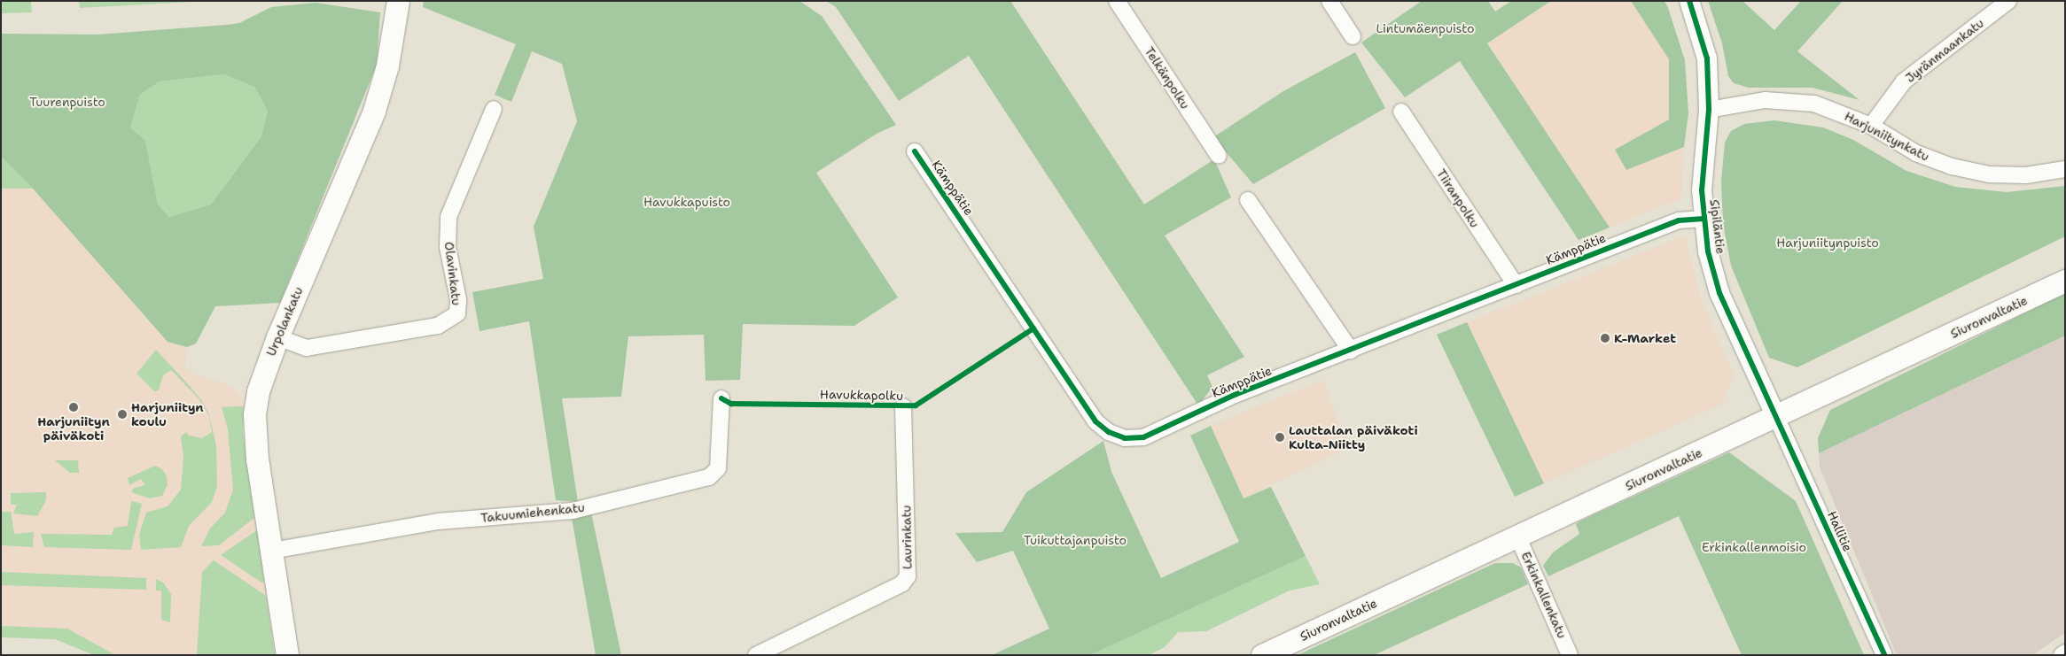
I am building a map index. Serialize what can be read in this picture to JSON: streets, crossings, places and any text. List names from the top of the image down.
{
  "streets": {
    "main road": ["Siuronvaltatie", "Urpolankatu"],
    "street": [
      "Jyränmaankatu",
      "Telkänpolku",
      "Harjuniitynkatu",
      "Kämppätie",
      "Tiiranpolku",
      "Sipiläntie",
      "Olavinkatu",
      "Takuumiehenkatu",
      "Hallitie",
      "Laurinkatu",
      "Erkinkallenkatu"
    ],
    "cycle path": ["Havukkapolku"]
  },
  "crossings": [
    ["Jyränmaankatu", "Harjuniitynkatu"],
    ["Harjuniitynkatu", "Sipiläntie"],
    ["Kämppätie", "Tiiranpolku"],
    ["Kämppätie", "Sipiläntie"],
    ["Sipiläntie", "Siuronvaltatie"],
    ["Sipiläntie", "Hallitie"],
    ["Olavinkatu", "Urpolankatu"],
    ["Siuronvaltatie", "Hallitie"],
    ["Siuronvaltatie", "Erkinkallenkatu"],
    ["Urpolankatu", "Takuumiehenkatu"]
  ],
  "parks": [
    "Lintumäenpuisto",
    "Tuurenpuisto",
    "Havukkapuisto",
    "Harjuniitynpuisto",
    "Tuikuttajanpuisto",
    "Erkinkallenmoisio"
  ],
  "places": [
    "K-Market",
    "Harjuniityn päiväkoti",
    "Harjuniityn koulu",
    "Lauttalan päiväkoti Kulta-Niitty"
  ]
}
